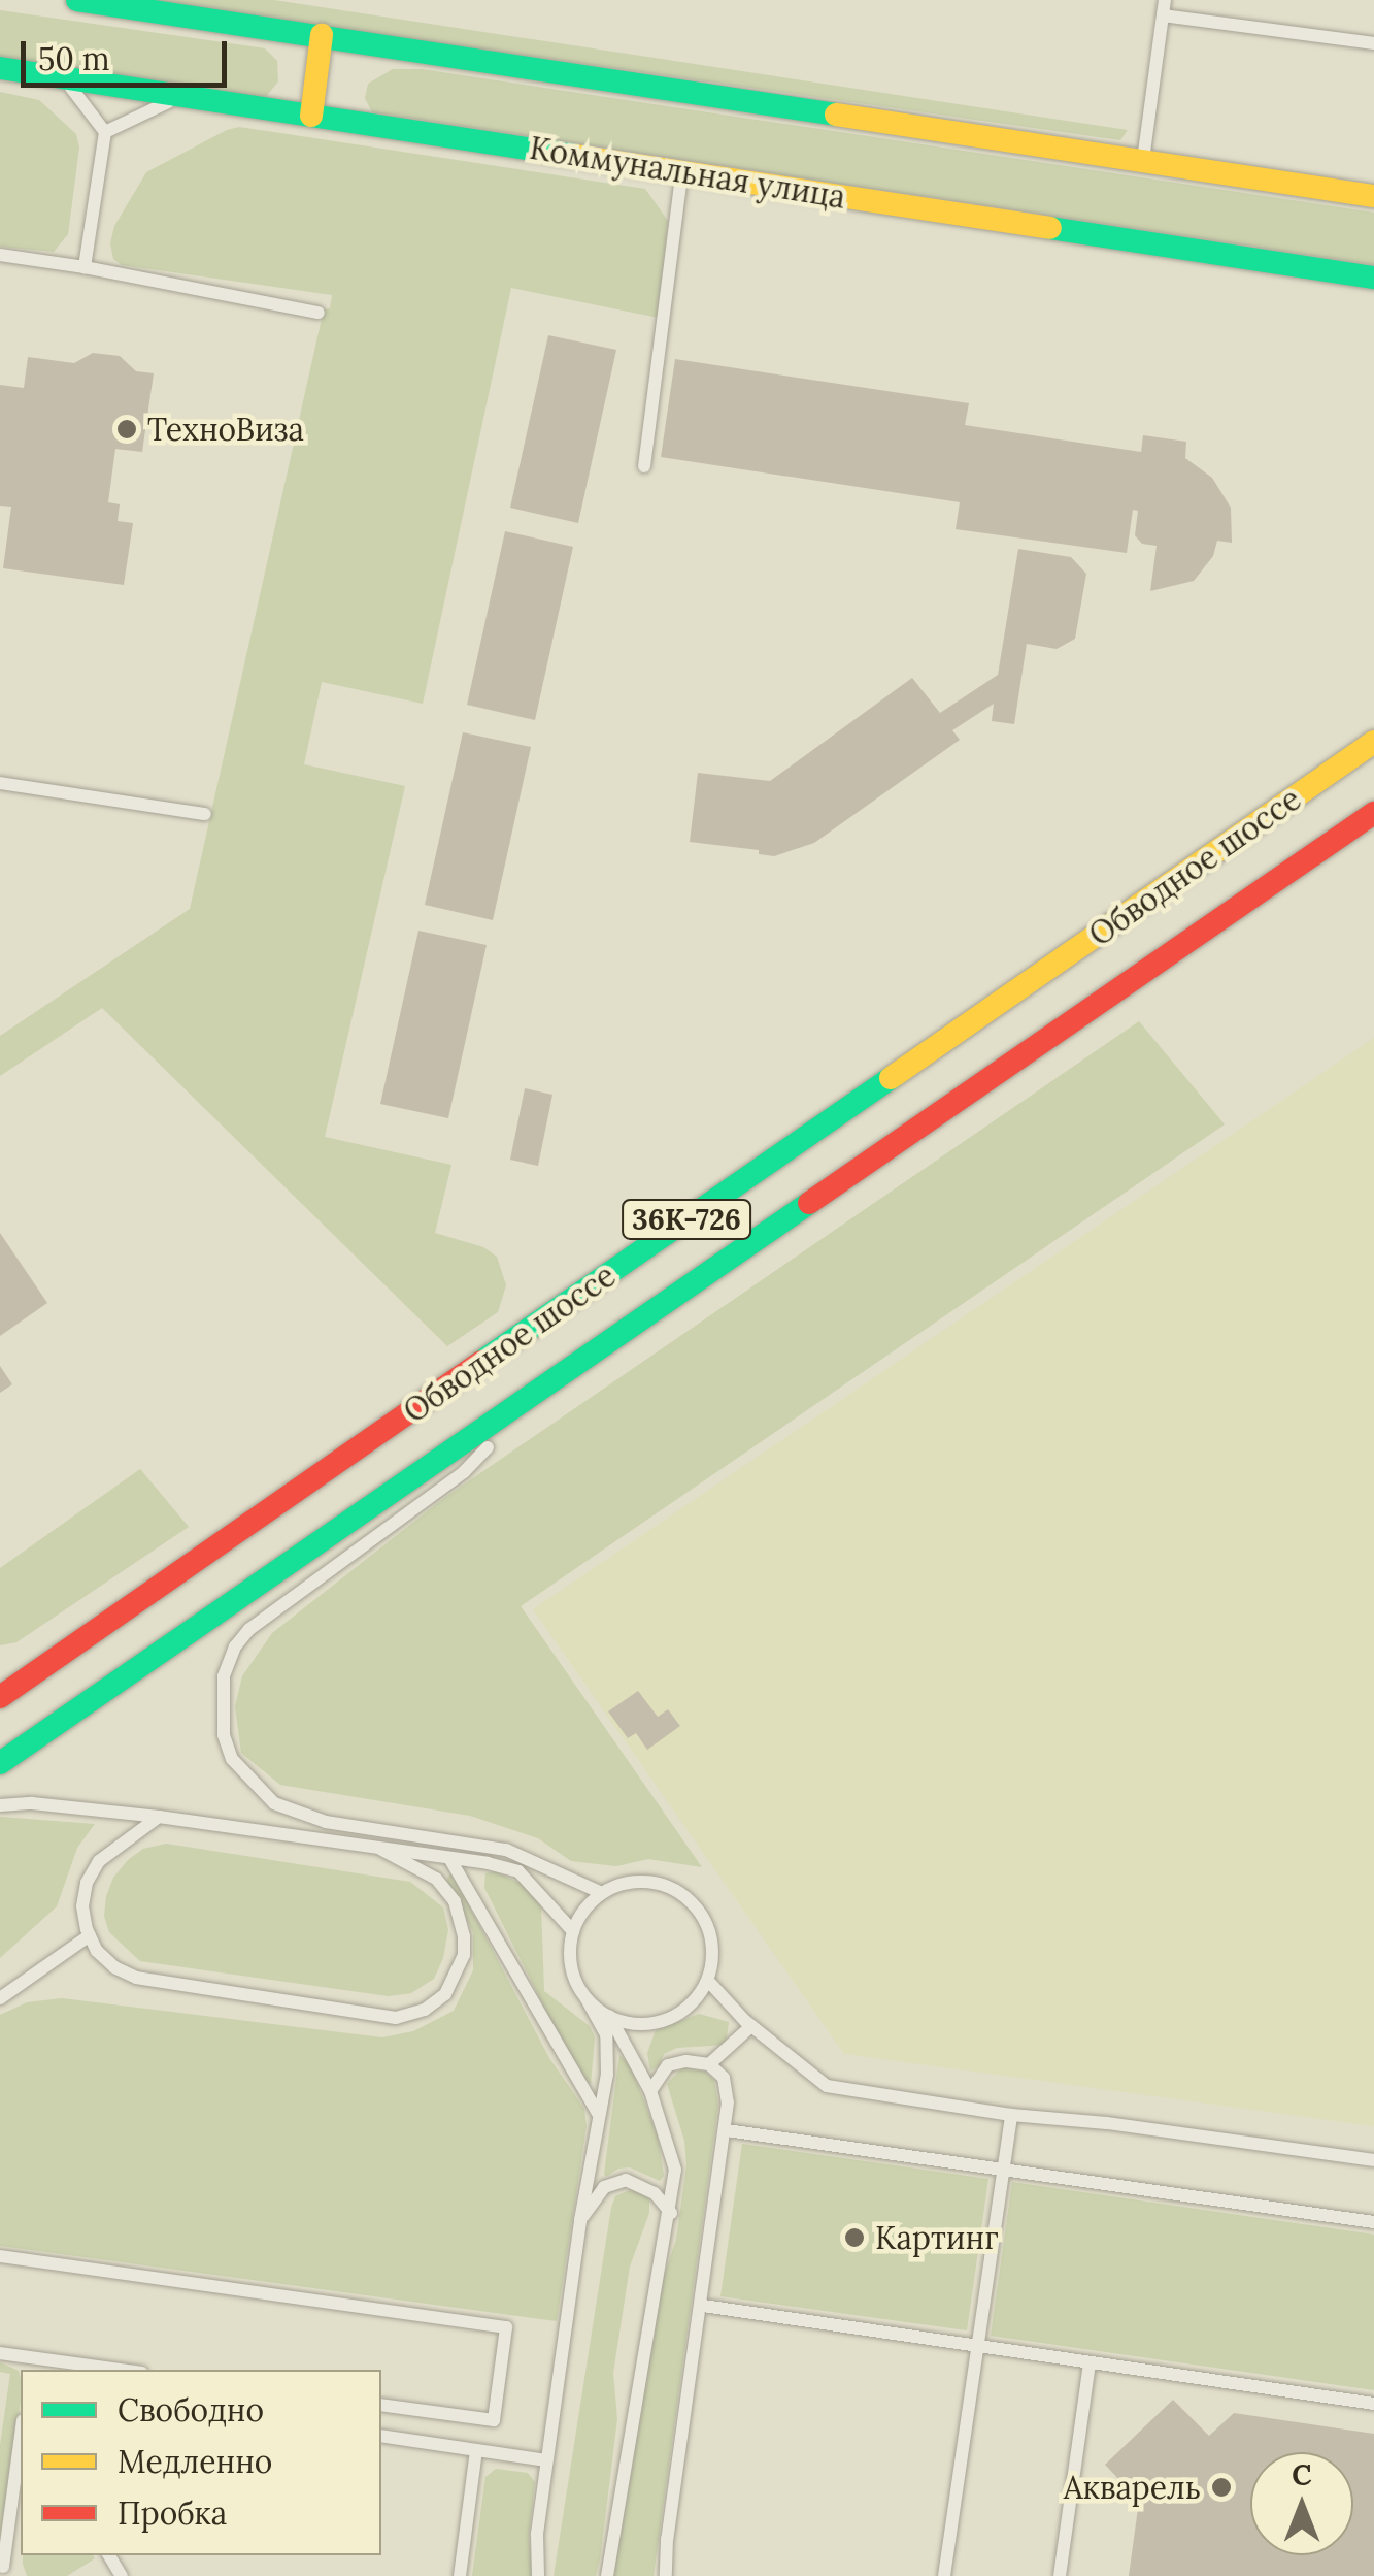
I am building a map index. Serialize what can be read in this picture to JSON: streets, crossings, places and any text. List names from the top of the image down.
{
  "streets": {
    "main road": ["Коммунальная улица", "Обводное шоссе", "36К-726"]
  },
  "places": ["ТехноВиза", "Картинг", "Акварель"],
  "legend": ["Свободно", "Медленно", "Пробка"],
  "scale_bar": "50 m",
  "north": "top"
}
